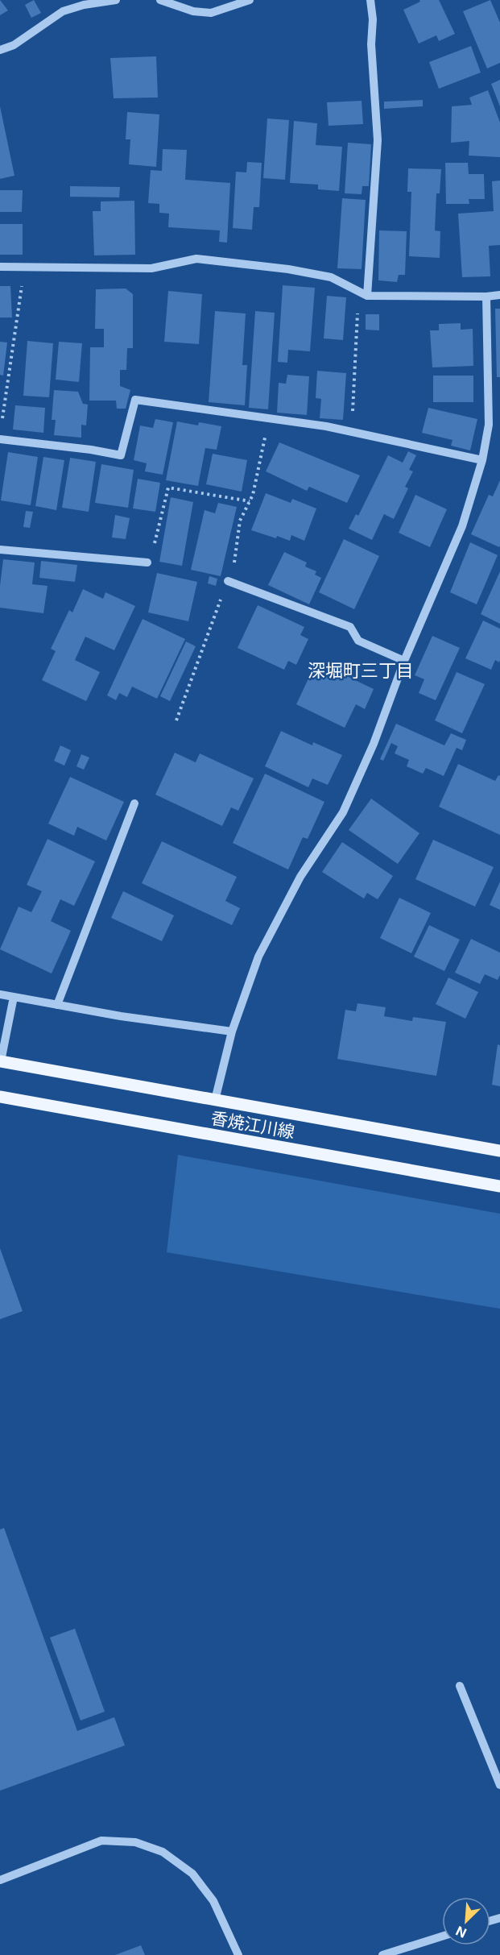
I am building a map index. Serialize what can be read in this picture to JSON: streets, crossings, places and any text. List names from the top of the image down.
{
  "streets": {
    "main road": ["香焼江川線"]
  },
  "districts": ["深堀町三丁目"],
  "north": "bottom left"
}
